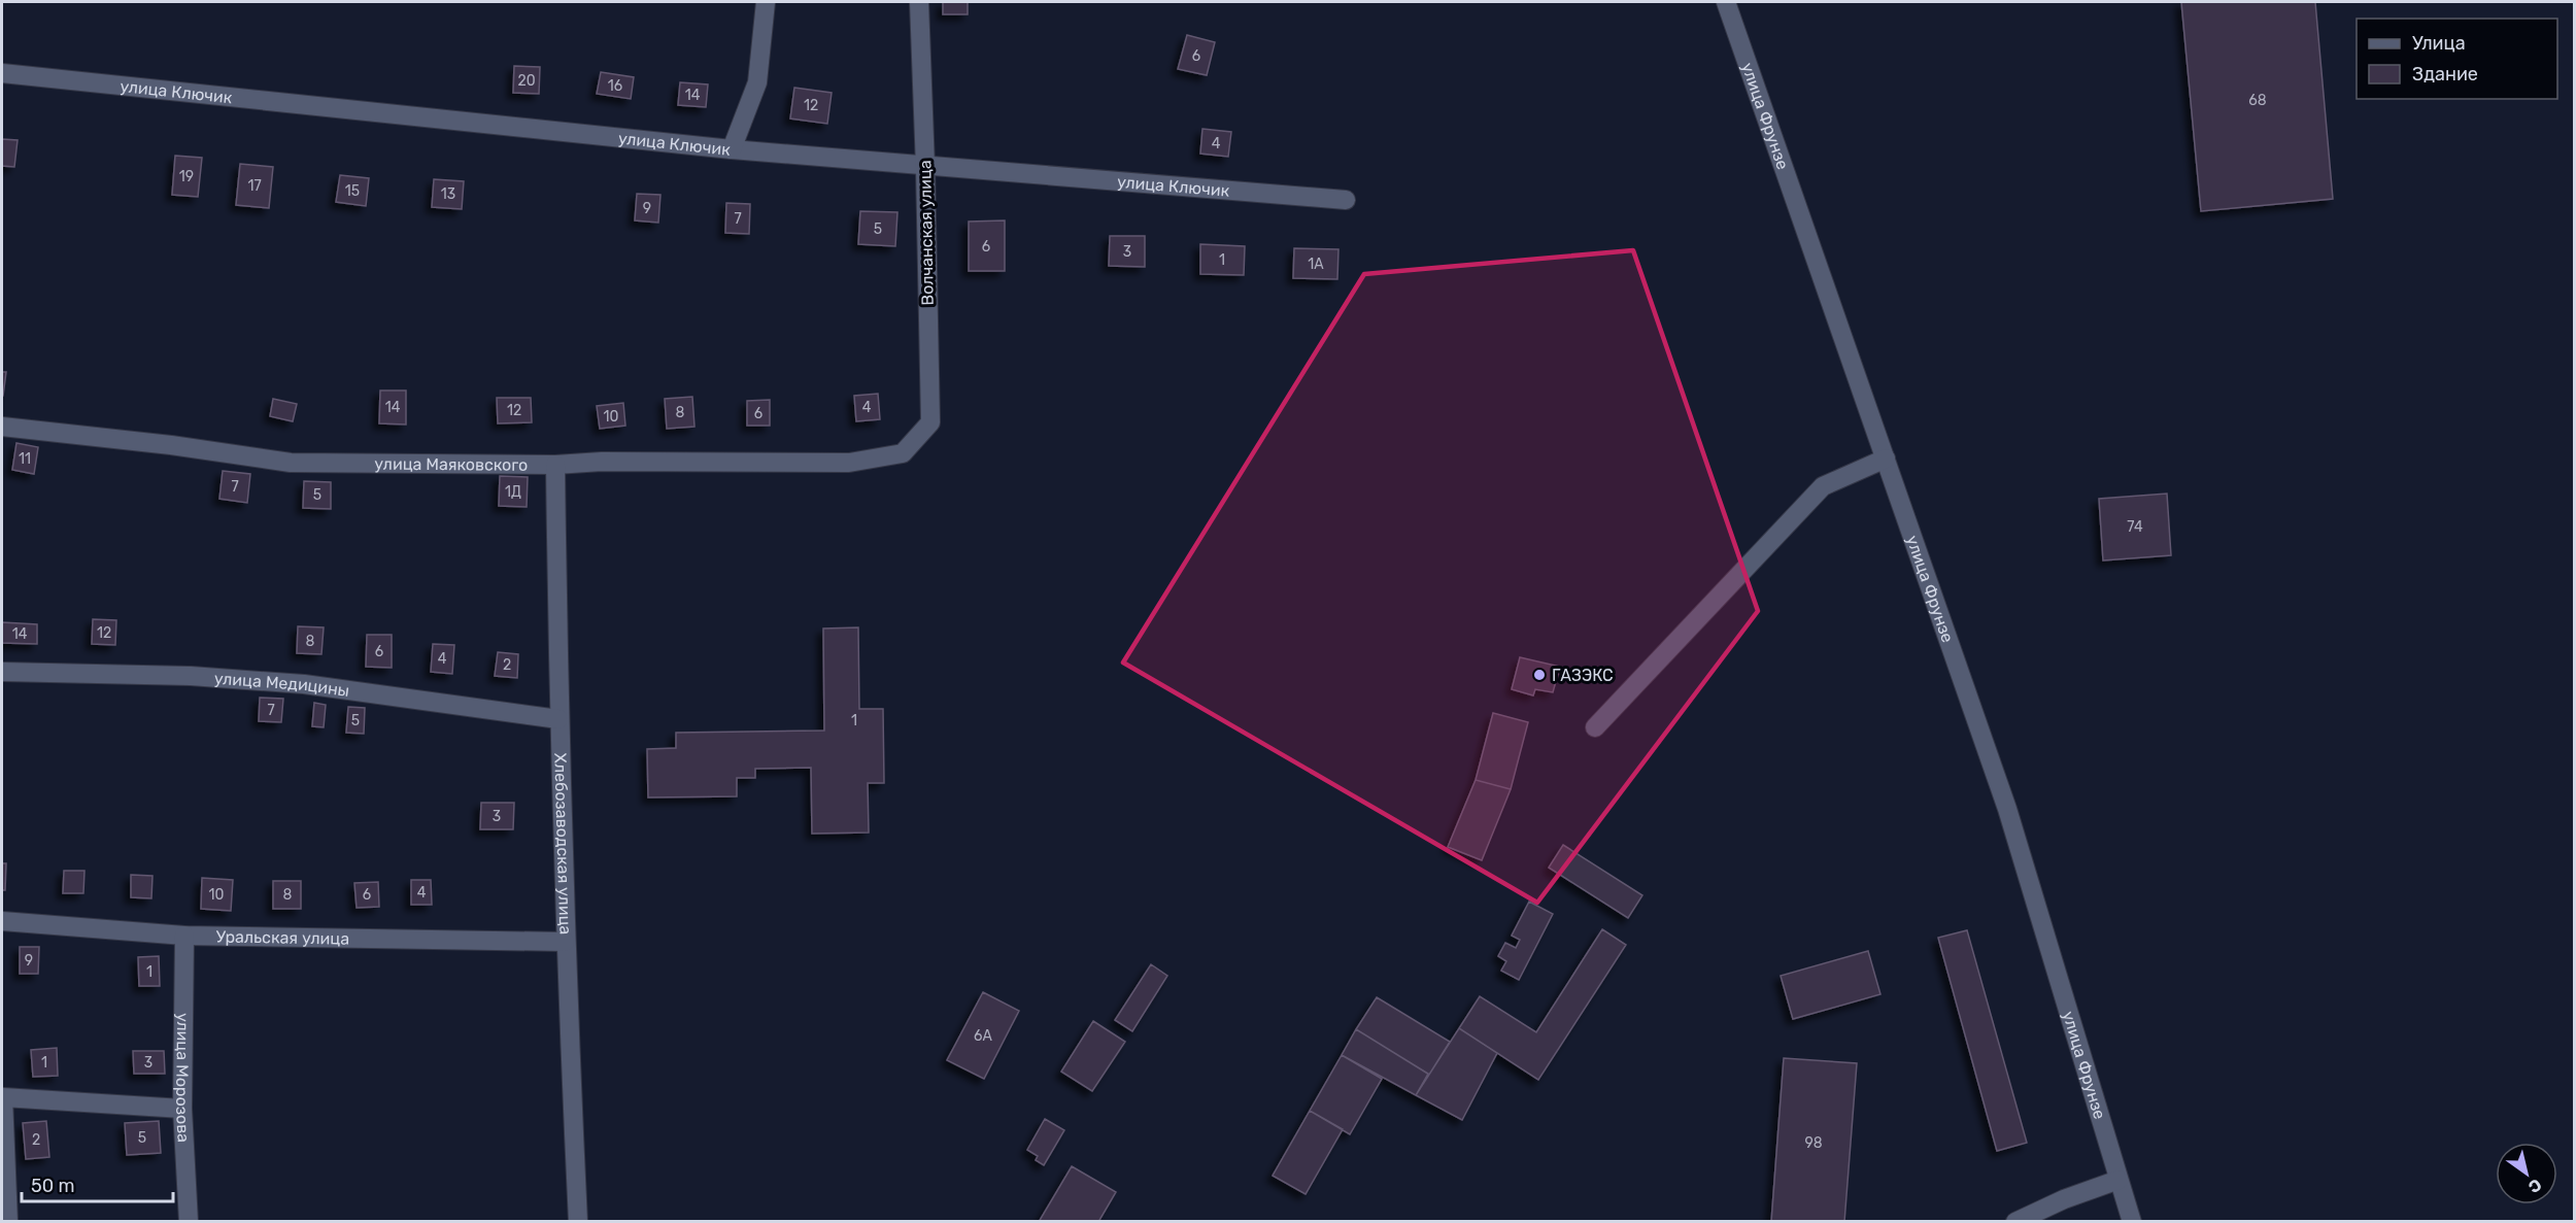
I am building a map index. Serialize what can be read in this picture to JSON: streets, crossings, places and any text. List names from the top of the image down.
{
  "streets": {
    "street": [
      "улица Ключик",
      "улица Фрунзе",
      "Волчанская улица",
      "улица Маяковского",
      "улица Медицины",
      "Хлебозаводская улица",
      "Уральская улица",
      "улица Морозова"
    ]
  },
  "crossings": [
    ["улица Ключик", "Волчанская улица"],
    ["Волчанская улица", "улица Маяковского"],
    ["улица Маяковского", "Хлебозаводская улица"],
    ["улица Медицины", "Хлебозаводская улица"],
    ["Хлебозаводская улица", "Уральская улица"],
    ["Уральская улица", "улица Морозова"]
  ],
  "places": ["ГАЗЭКС"],
  "house_numbers": [
    "6",
    "20",
    "16",
    "14",
    "68",
    "12",
    "4",
    "19",
    "17",
    "15",
    "13",
    "9",
    "7",
    "5",
    "6",
    "3",
    "1",
    "1А",
    "14",
    "4",
    "12",
    "8",
    "6",
    "10",
    "11",
    "7",
    "1Д",
    "5",
    "74",
    "12",
    "14",
    "8",
    "6",
    "4",
    "2",
    "7",
    "5",
    "1",
    "3",
    "4",
    "10",
    "8",
    "6",
    "9",
    "1",
    "6А",
    "1",
    "3",
    "5",
    "2",
    "98"
  ],
  "legend": ["Улица", "Здание"],
  "scale_bar": "50 m",
  "north": "bottom right"
}
